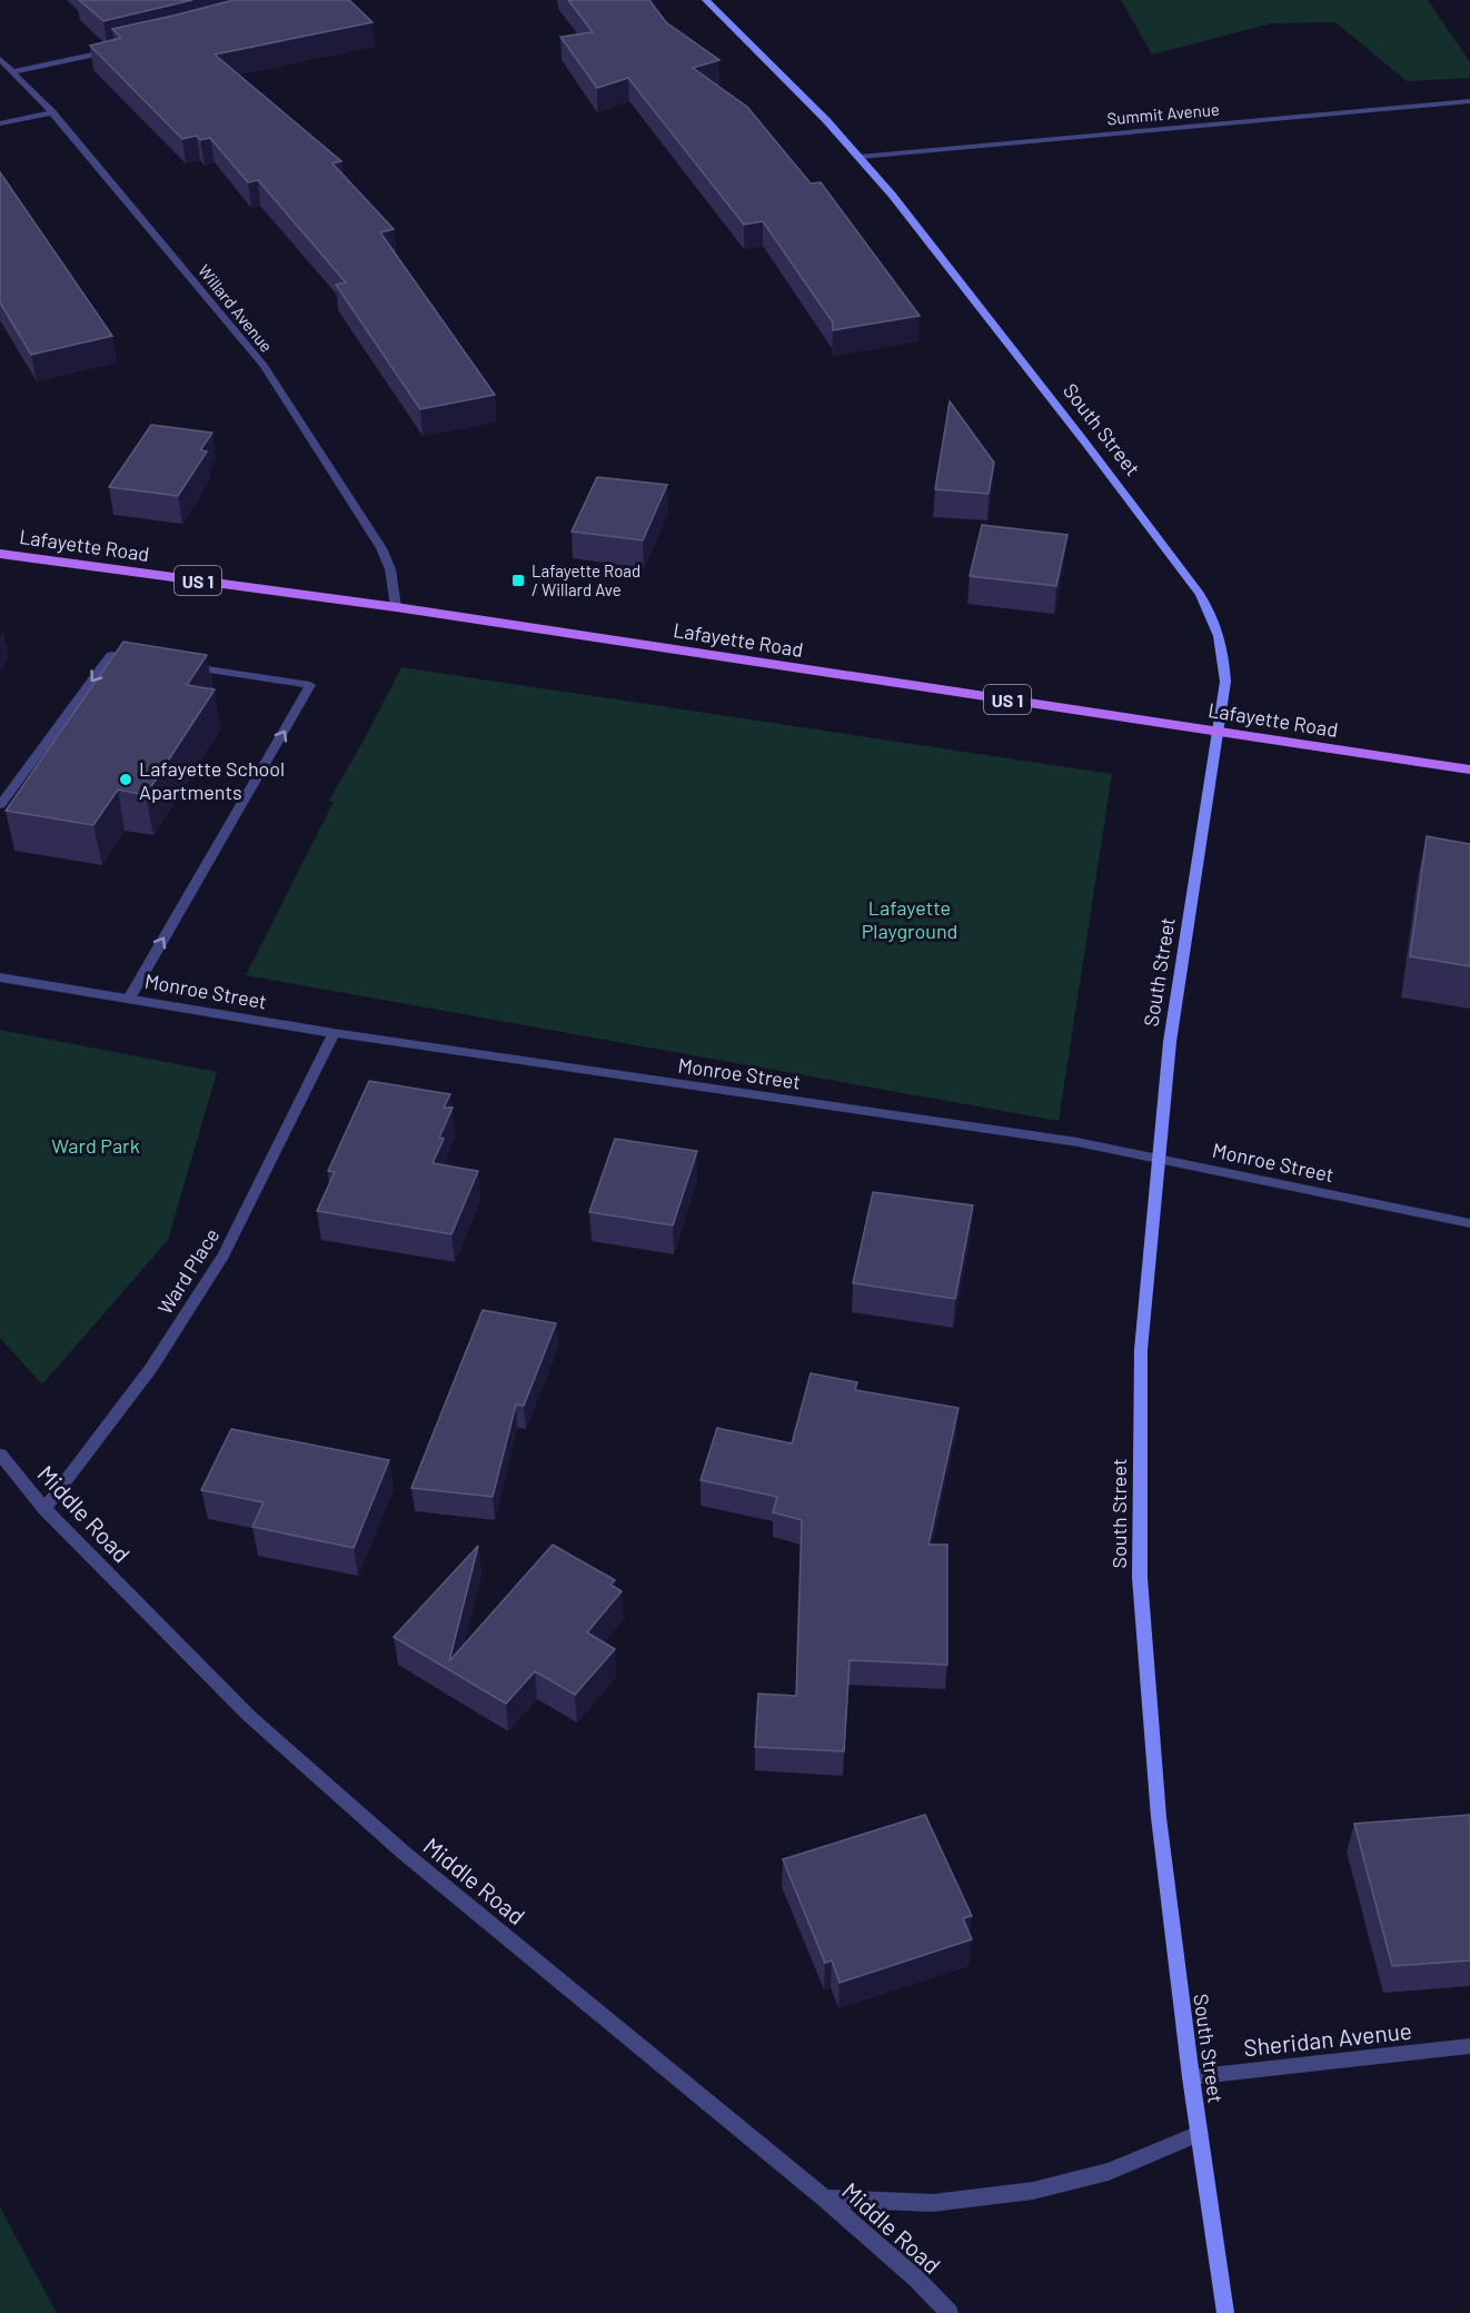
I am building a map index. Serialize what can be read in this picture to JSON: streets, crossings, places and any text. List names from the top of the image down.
{
  "streets": {
    "main road": ["Lafayette Road", "US 1"],
    "street": [
      "Summit Avenue",
      "Willard Avenue",
      "South Street",
      "Monroe Street",
      "Ward Place",
      "Middle Road",
      "Sheridan Avenue"
    ]
  },
  "crossings": [
    ["Summit Avenue", "South Street"],
    ["Willard Avenue", "Lafayette Road"],
    ["South Street", "Lafayette Road"],
    ["South Street", "Monroe Street"],
    ["South Street", "Middle Road"],
    ["South Street", "Sheridan Avenue"],
    ["Monroe Street", "Ward Place"],
    ["Ward Place", "Middle Road"]
  ],
  "parks": ["Lafayette Playground", "Ward Park"],
  "places": {
    "transit": ["Lafayette Road / Willard Ave"],
    "other": ["Lafayette School Apartments"]
  }
}
